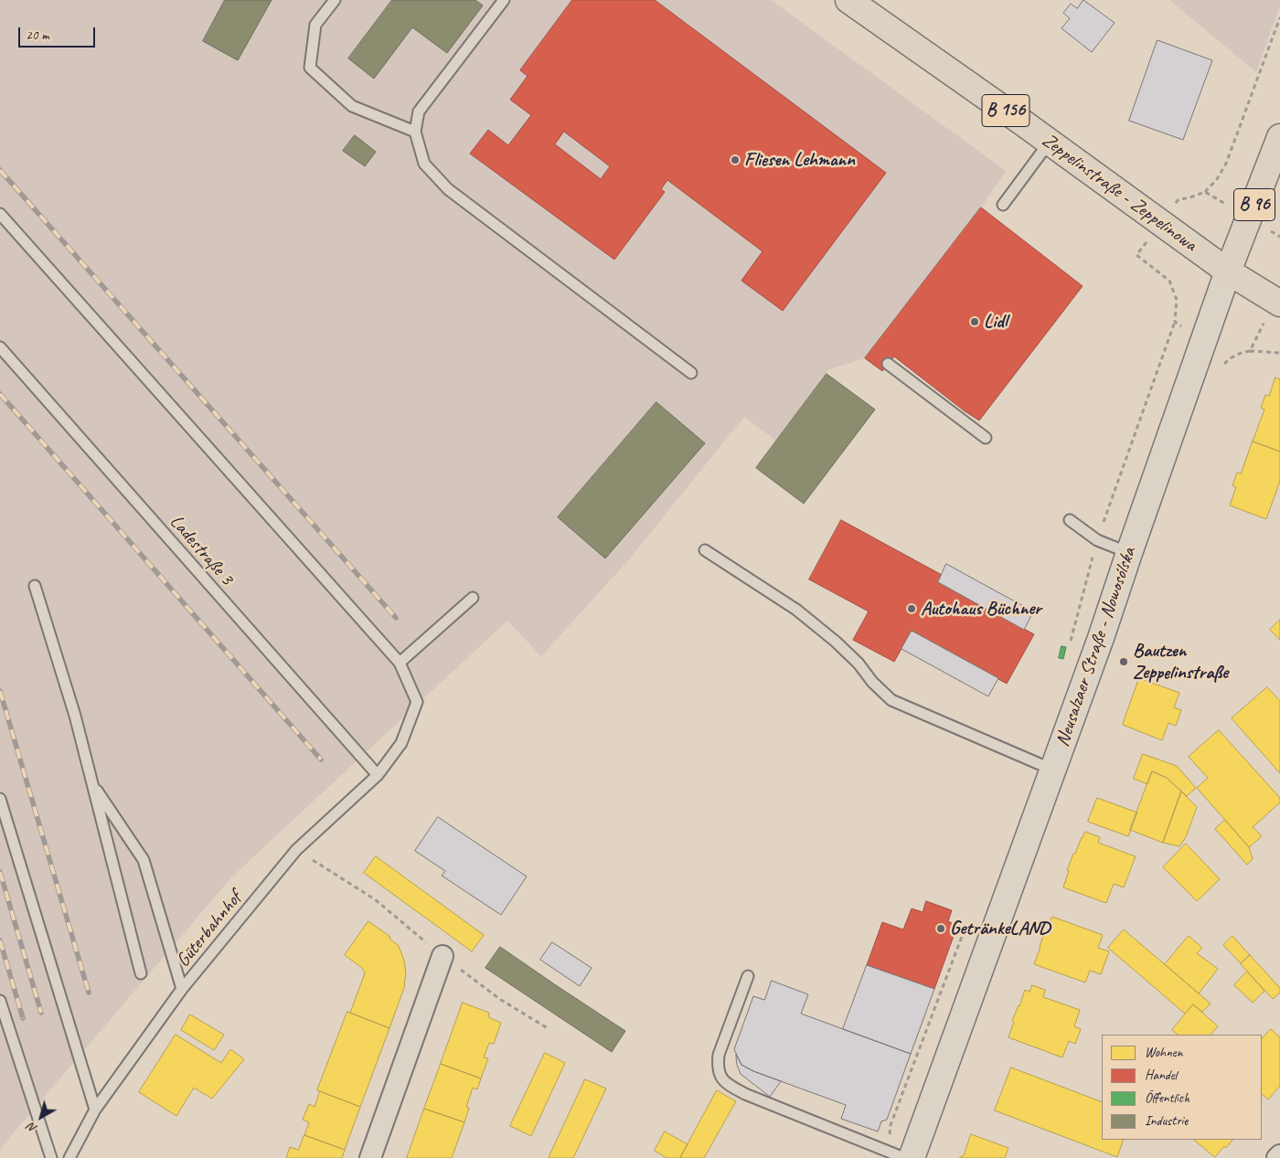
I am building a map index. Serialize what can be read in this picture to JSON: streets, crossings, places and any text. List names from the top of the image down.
{
  "streets": {
    "main road": [
      "B 156",
      "Zeppelinstraße - Zeppelinowa",
      "B 96",
      "Neusalzaer Straße - Nowosólska"
    ],
    "lane": ["Ladestraße 3", "Güterbahnhof"]
  },
  "crossings": [
    ["Zeppelinstraße - Zeppelinowa", "Neusalzaer Straße - Nowosólska"],
    ["Ladestraße 3", "Güterbahnhof"]
  ],
  "places": [
    "Fliesen Lehmann",
    "Lidl",
    "Autohaus Büchner",
    "Bautzen Zeppelinstraße",
    "GetränkeLAND"
  ],
  "legend": [
    "Wohnen",
    "Handel",
    "Öffentlich",
    "Industrie"
  ],
  "scale_bar": "20 m",
  "north": "bottom left"
}
